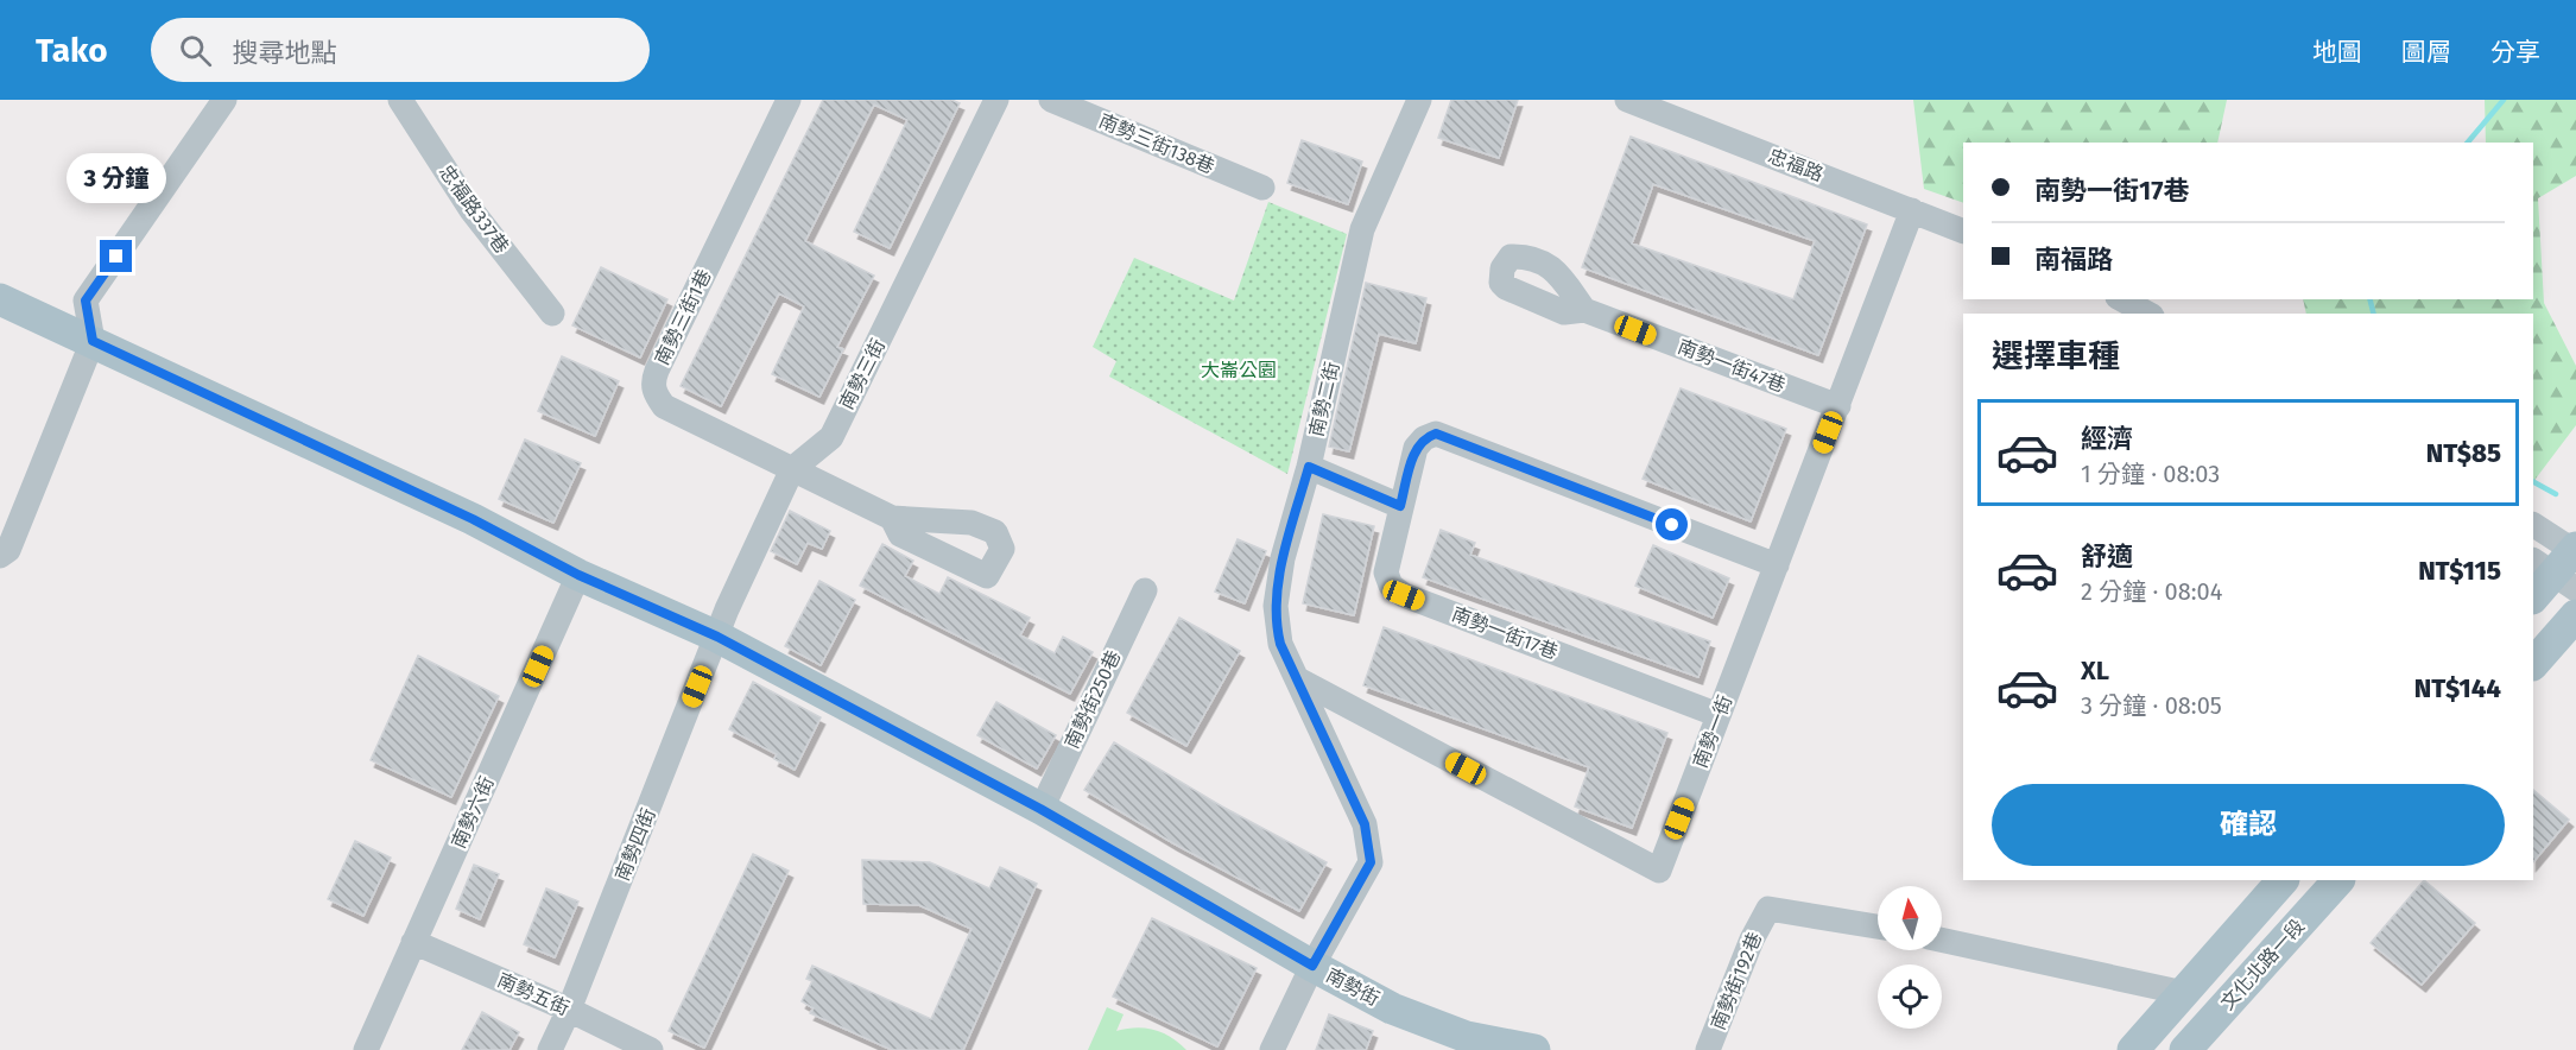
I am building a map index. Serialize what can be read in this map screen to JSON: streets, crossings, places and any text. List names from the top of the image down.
{
  "streets": {
    "main road": ["文化北路一段", "南勢街"],
    "street": [
      "南勢三街138巷",
      "忠福路",
      "忠福路337巷",
      "南勢三街1巷",
      "南勢一街47巷",
      "南勢三街",
      "南勢二街",
      "南勢一街17巷",
      "南勢街250巷",
      "南勢一街",
      "南勢六街",
      "南勢四街",
      "南勢街192巷",
      "南勢五街"
    ]
  },
  "crossings": [
    ["忠福路", "南勢一街"],
    ["南勢三街1巷", "南勢三街"],
    ["南勢一街47巷", "南勢一街"],
    ["南勢三街", "南勢四街"],
    ["南勢三街", "南勢街"],
    ["南勢二街", "南勢一街"],
    ["南勢二街", "南勢街"],
    ["南勢一街17巷", "南勢一街"],
    ["南勢街250巷", "南勢街"],
    ["南勢六街", "南勢街"],
    ["南勢六街", "南勢五街"],
    ["南勢四街", "南勢街"],
    ["南勢四街", "南勢五街"]
  ],
  "parks": ["大崙公園"],
  "north": "top",
  "page": {
    "header": "Tako",
    "search": "搜尋地點",
    "nav": ["地圖", "圖層", "分享"],
    "banner": ["南勢一街17巷", "南福路"],
    "bubble": "3 分鐘",
    "heading": "選擇車種",
    "list": [
      {
        "name": "經濟",
        "note": "1 分鐘 · 08:03",
        "value": "NT$85"
      },
      {
        "name": "舒適",
        "note": "2 分鐘 · 08:04",
        "value": "NT$115"
      },
      {
        "name": "XL",
        "note": "3 分鐘 · 08:05",
        "value": "NT$144"
      }
    ],
    "buttons": "確認"
  }
}
